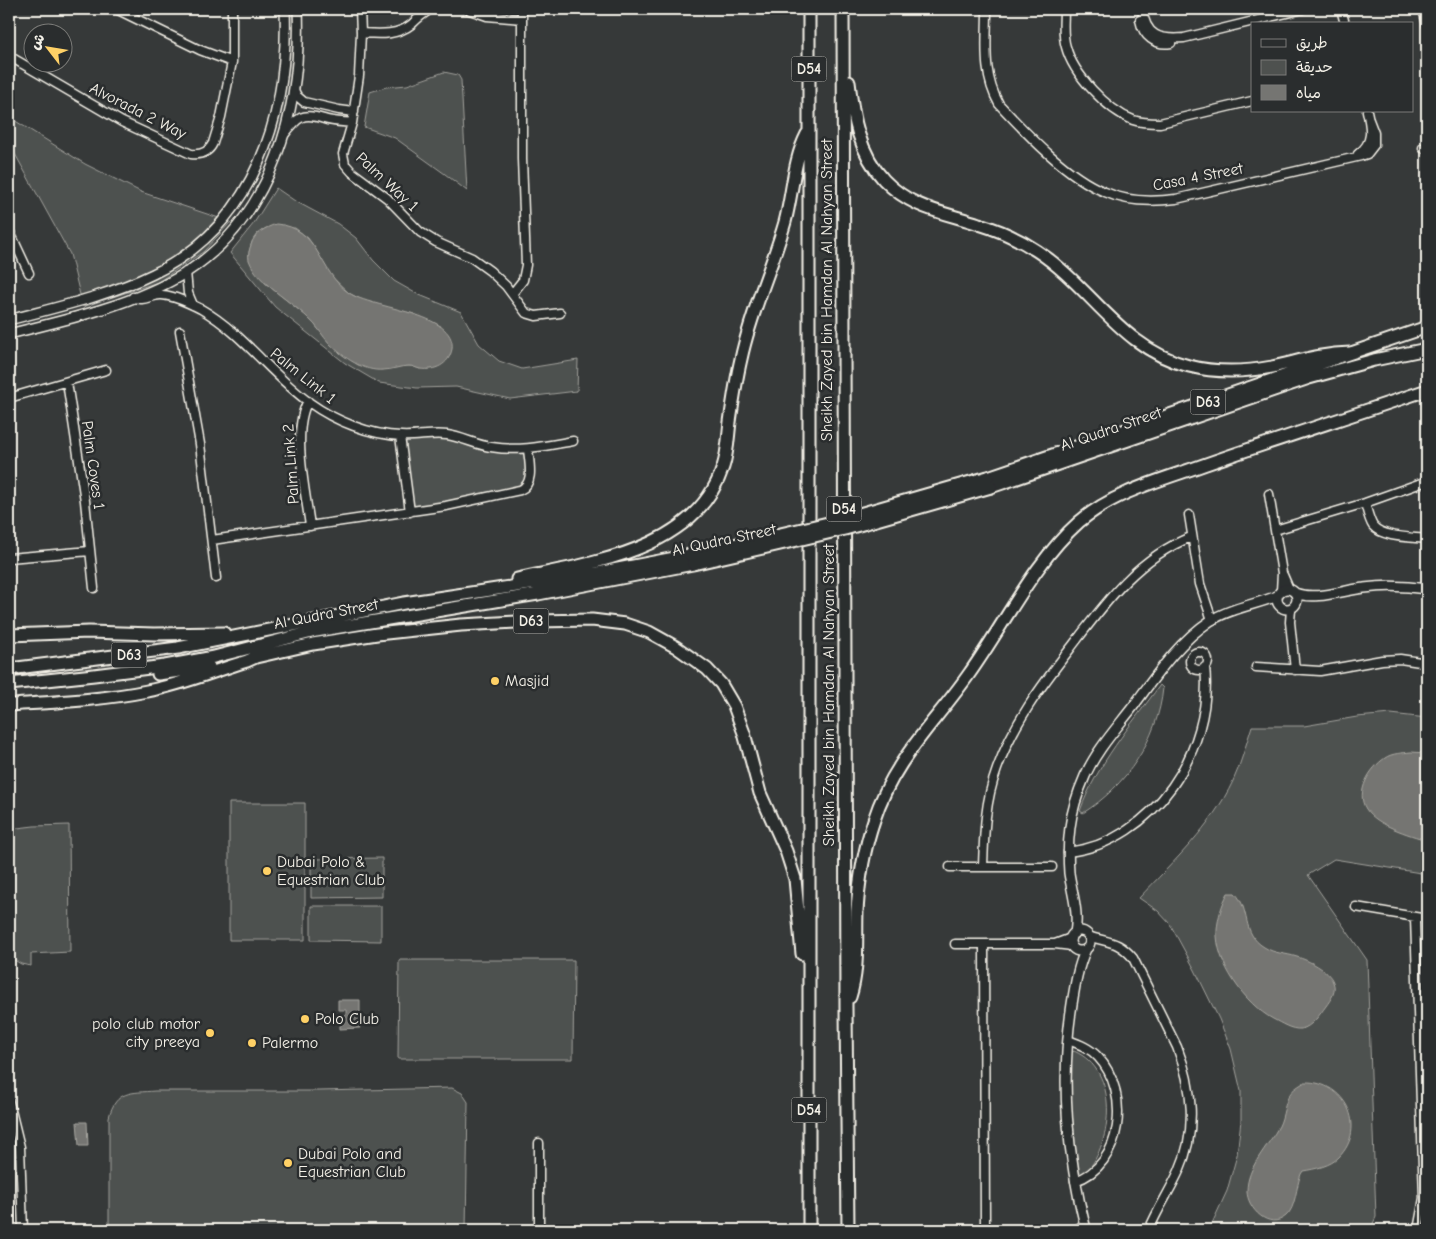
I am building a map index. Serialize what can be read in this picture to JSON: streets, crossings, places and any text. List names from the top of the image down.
{
  "streets": {
    "main road": [
      "D54",
      "Sheikh Zayed bin Hamdan Al Nahyan Street",
      "D63",
      "Al Qudra Street"
    ],
    "street": [
      "Alvorada 2 Way",
      "Casa 4 Street",
      "Palm Way 1",
      "Palm Link 1",
      "Palm Link 2",
      "Palm Coves 1"
    ]
  },
  "crossings": [
    ["Sheikh Zayed bin Hamdan Al Nahyan Street", "Al Qudra Street"],
    ["Palm Link 1", "Palm Link 2"]
  ],
  "places": [
    "Masjid",
    "Dubai Polo & Equestrian Club",
    "Polo Club",
    "polo club motor city preeya",
    "Palermo",
    "Dubai Polo and Equestrian Club"
  ],
  "legend": ["طريق", "حديقة", "مياه"],
  "north": "top left"
}
